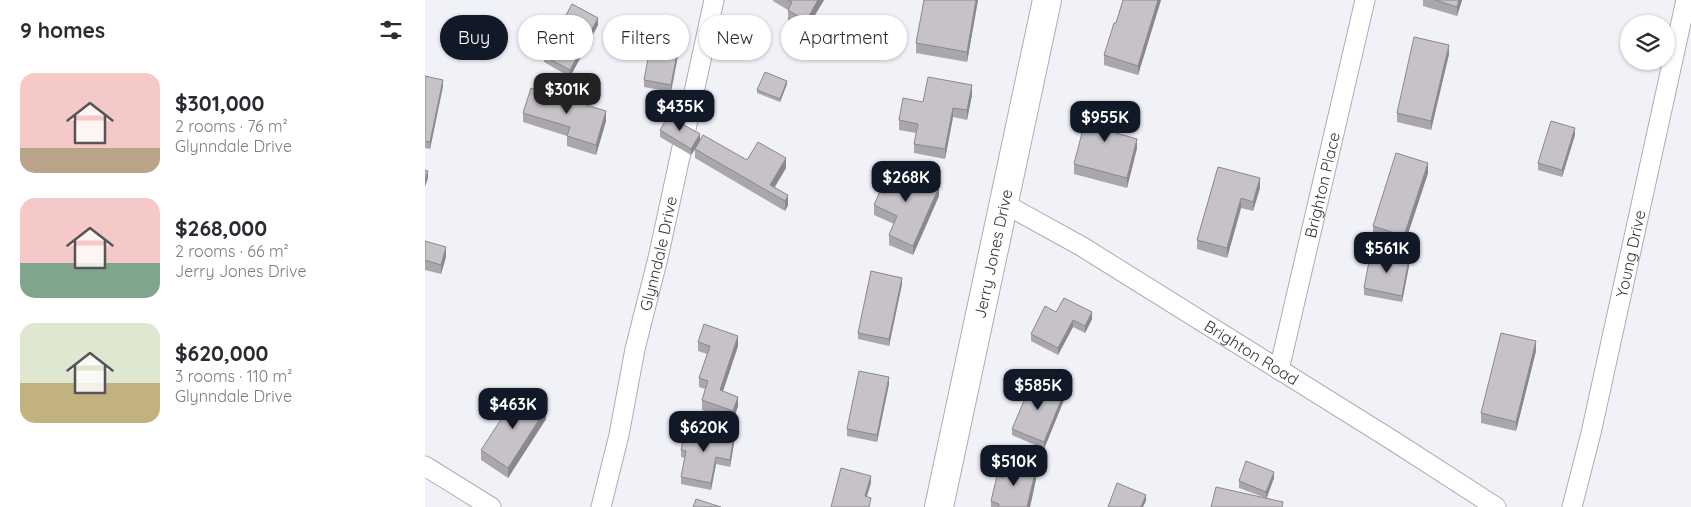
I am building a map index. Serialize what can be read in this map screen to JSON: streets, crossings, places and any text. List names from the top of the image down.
{
  "streets": {
    "main road": ["Jerry Jones Drive"],
    "street": [
      "Brighton Place",
      "Glynndale Drive",
      "Young Drive",
      "Brighton Road"
    ]
  },
  "crossings": [
    ["Brighton Place", "Brighton Road"],
    ["Jerry Jones Drive", "Brighton Road"]
  ],
  "page": {
    "heading": "9 homes",
    "chip": [
      "Buy",
      "Rent",
      "Filters",
      "New",
      "Apartment"
    ],
    "list": [
      {
        "name": "$301,000",
        "note": "2 rooms · 76 m² · Glynndale Drive"
      },
      {
        "name": "$268,000",
        "note": "2 rooms · 66 m² · Jerry Jones Drive"
      },
      {
        "name": "$620,000",
        "note": "3 rooms · 110 m² · Glynndale Drive"
      }
    ],
    "price": [
      "$301K",
      "$435K",
      "$955K",
      "$268K",
      "$561K",
      "$585K",
      "$463K",
      "$620K",
      "$510K"
    ]
  }
}
